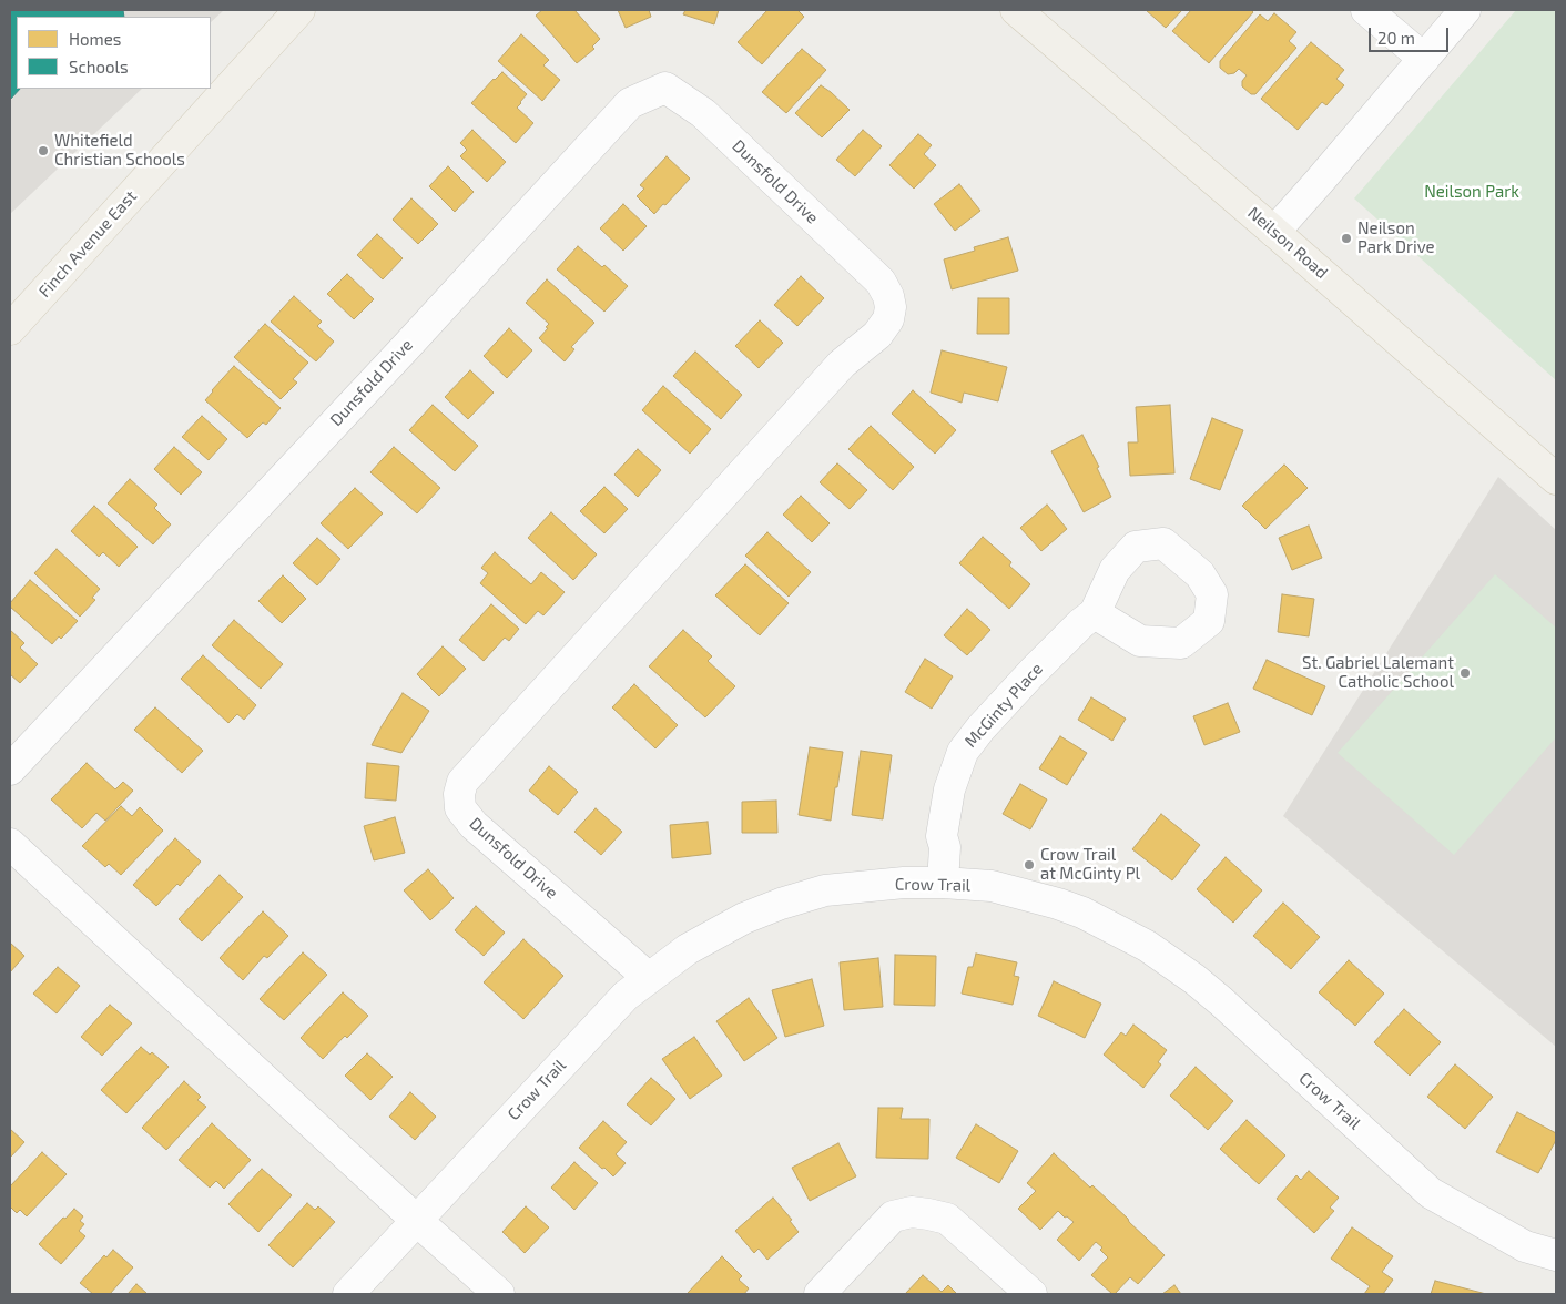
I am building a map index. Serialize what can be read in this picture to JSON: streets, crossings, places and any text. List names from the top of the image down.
{
  "streets": {
    "main road": ["Neilson Road", "Finch Avenue East"],
    "street": ["Dunsfold Drive", "McGinty Place", "Crow Trail"]
  },
  "crossings": [
    ["Dunsfold Drive", "Crow Trail"],
    ["McGinty Place", "Crow Trail"]
  ],
  "parks": ["Neilson Park"],
  "places": [
    "Whitefield Christian Schools",
    "Neilson Park Drive",
    "St. Gabriel Lalemant Catholic School",
    "Crow Trail at McGinty Pl"
  ],
  "legend": ["Homes", "Schools"],
  "scale_bar": "20 m"
}
